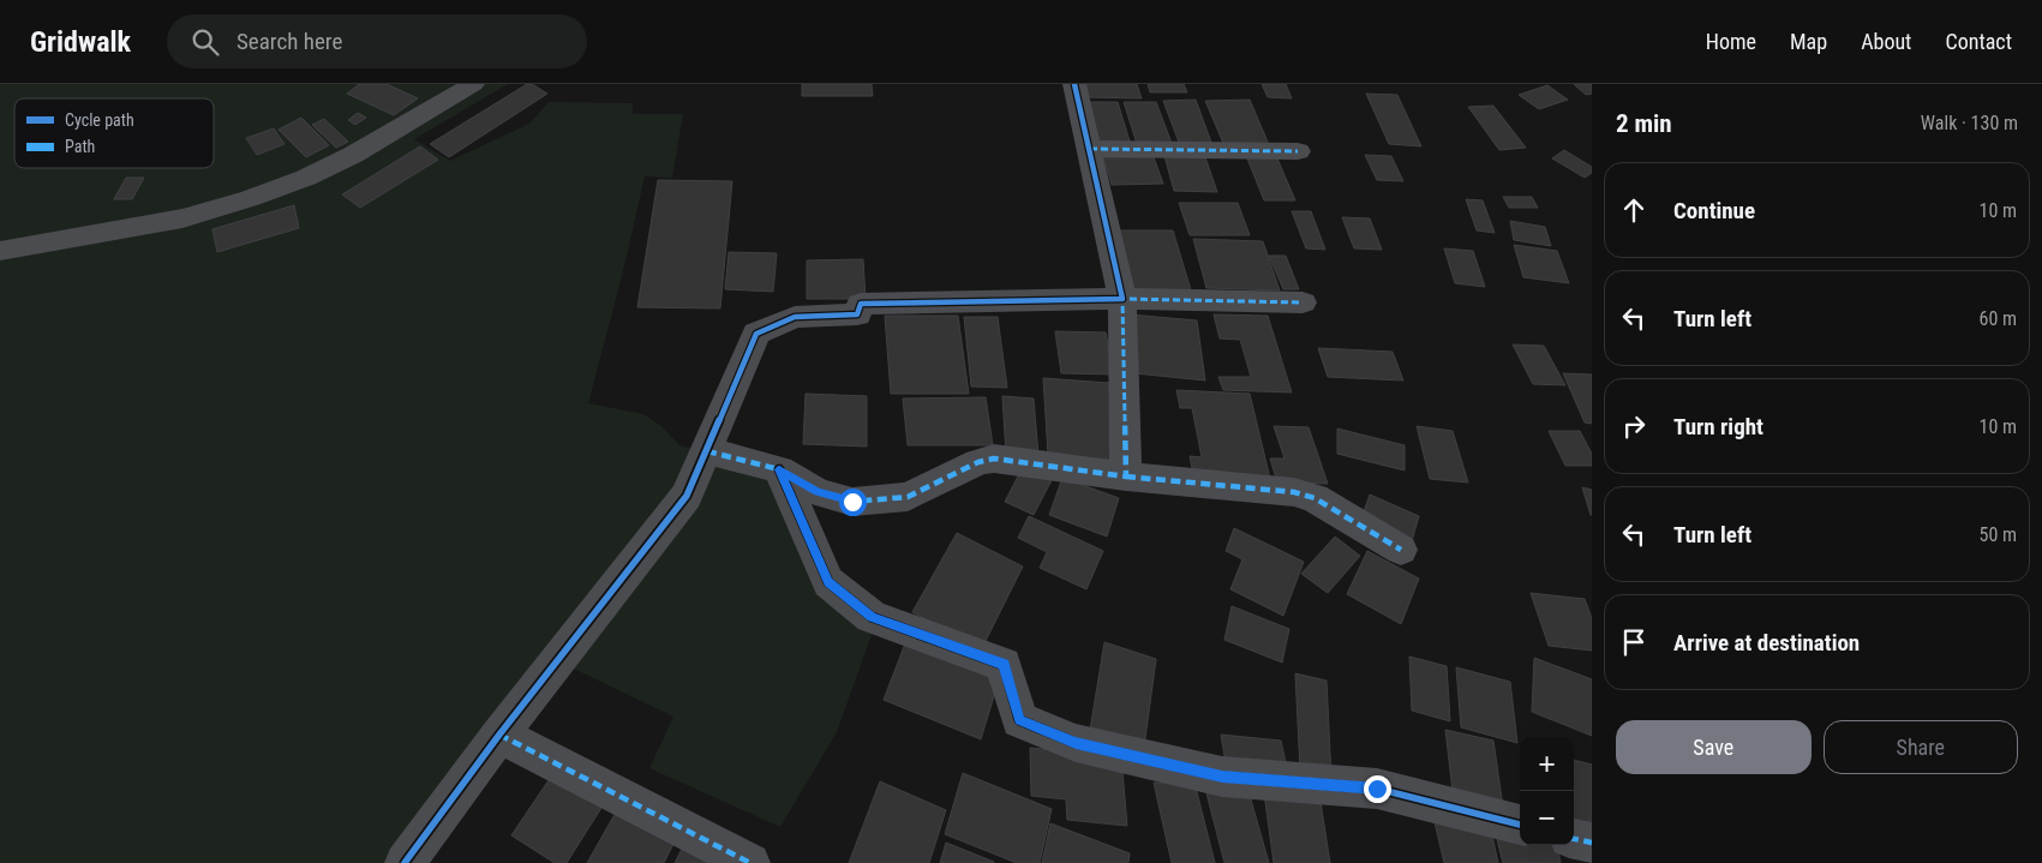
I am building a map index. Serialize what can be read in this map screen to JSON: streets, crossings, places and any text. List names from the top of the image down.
{
  "legend": ["Cycle path", "Path"],
  "page": {
    "header": "Gridwalk",
    "search": "Search here",
    "nav": [
      "Home",
      "Map",
      "About",
      "Contact"
    ],
    "heading": ["2 min", "Walk · 130 m"],
    "list": [
      ["Continue", "10 m"],
      ["Turn left", "60 m"],
      ["Turn right", "10 m"],
      ["Turn left", "50 m"],
      "Arrive at destination"
    ],
    "buttons": ["Save", "Share"],
    "map_buttons": ["+", "−"]
  }
}
